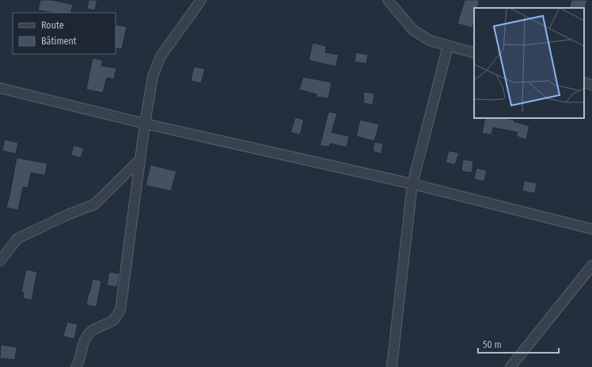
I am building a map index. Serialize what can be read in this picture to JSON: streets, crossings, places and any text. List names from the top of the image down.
{
  "legend": ["Route", "Bâtiment"],
  "scale_bar": "50 m"
}
